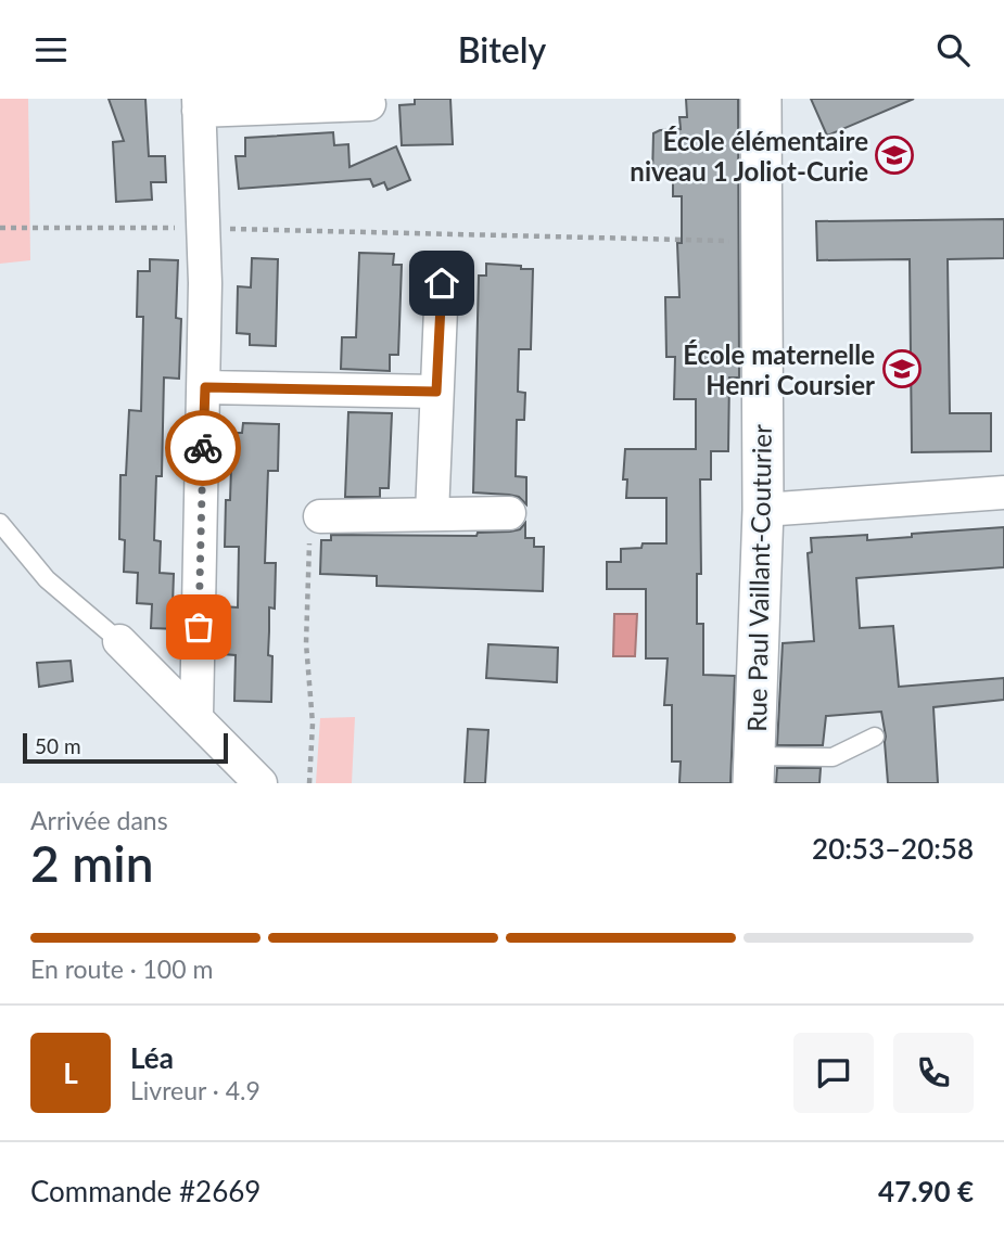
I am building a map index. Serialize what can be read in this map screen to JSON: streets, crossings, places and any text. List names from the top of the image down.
{
  "streets": {
    "street": ["Rue Paul Vaillant-Couturier"]
  },
  "places": {
    "school or university": ["École élémentaire niveau 1 Joliot-Curie", "École maternelle Henri Coursier"]
  },
  "scale_bar": "50 m",
  "page": {
    "header": "Bitely",
    "scale": "50 m",
    "heading": ["2 min", "Arrivée dans", "20:53–20:58"],
    "panel": [
      "Léa",
      "Livreur · 4.9",
      "Commande #2669",
      "47.90 €"
    ],
    "bar": "En route · 100 m",
    "round": "L"
  }
}
